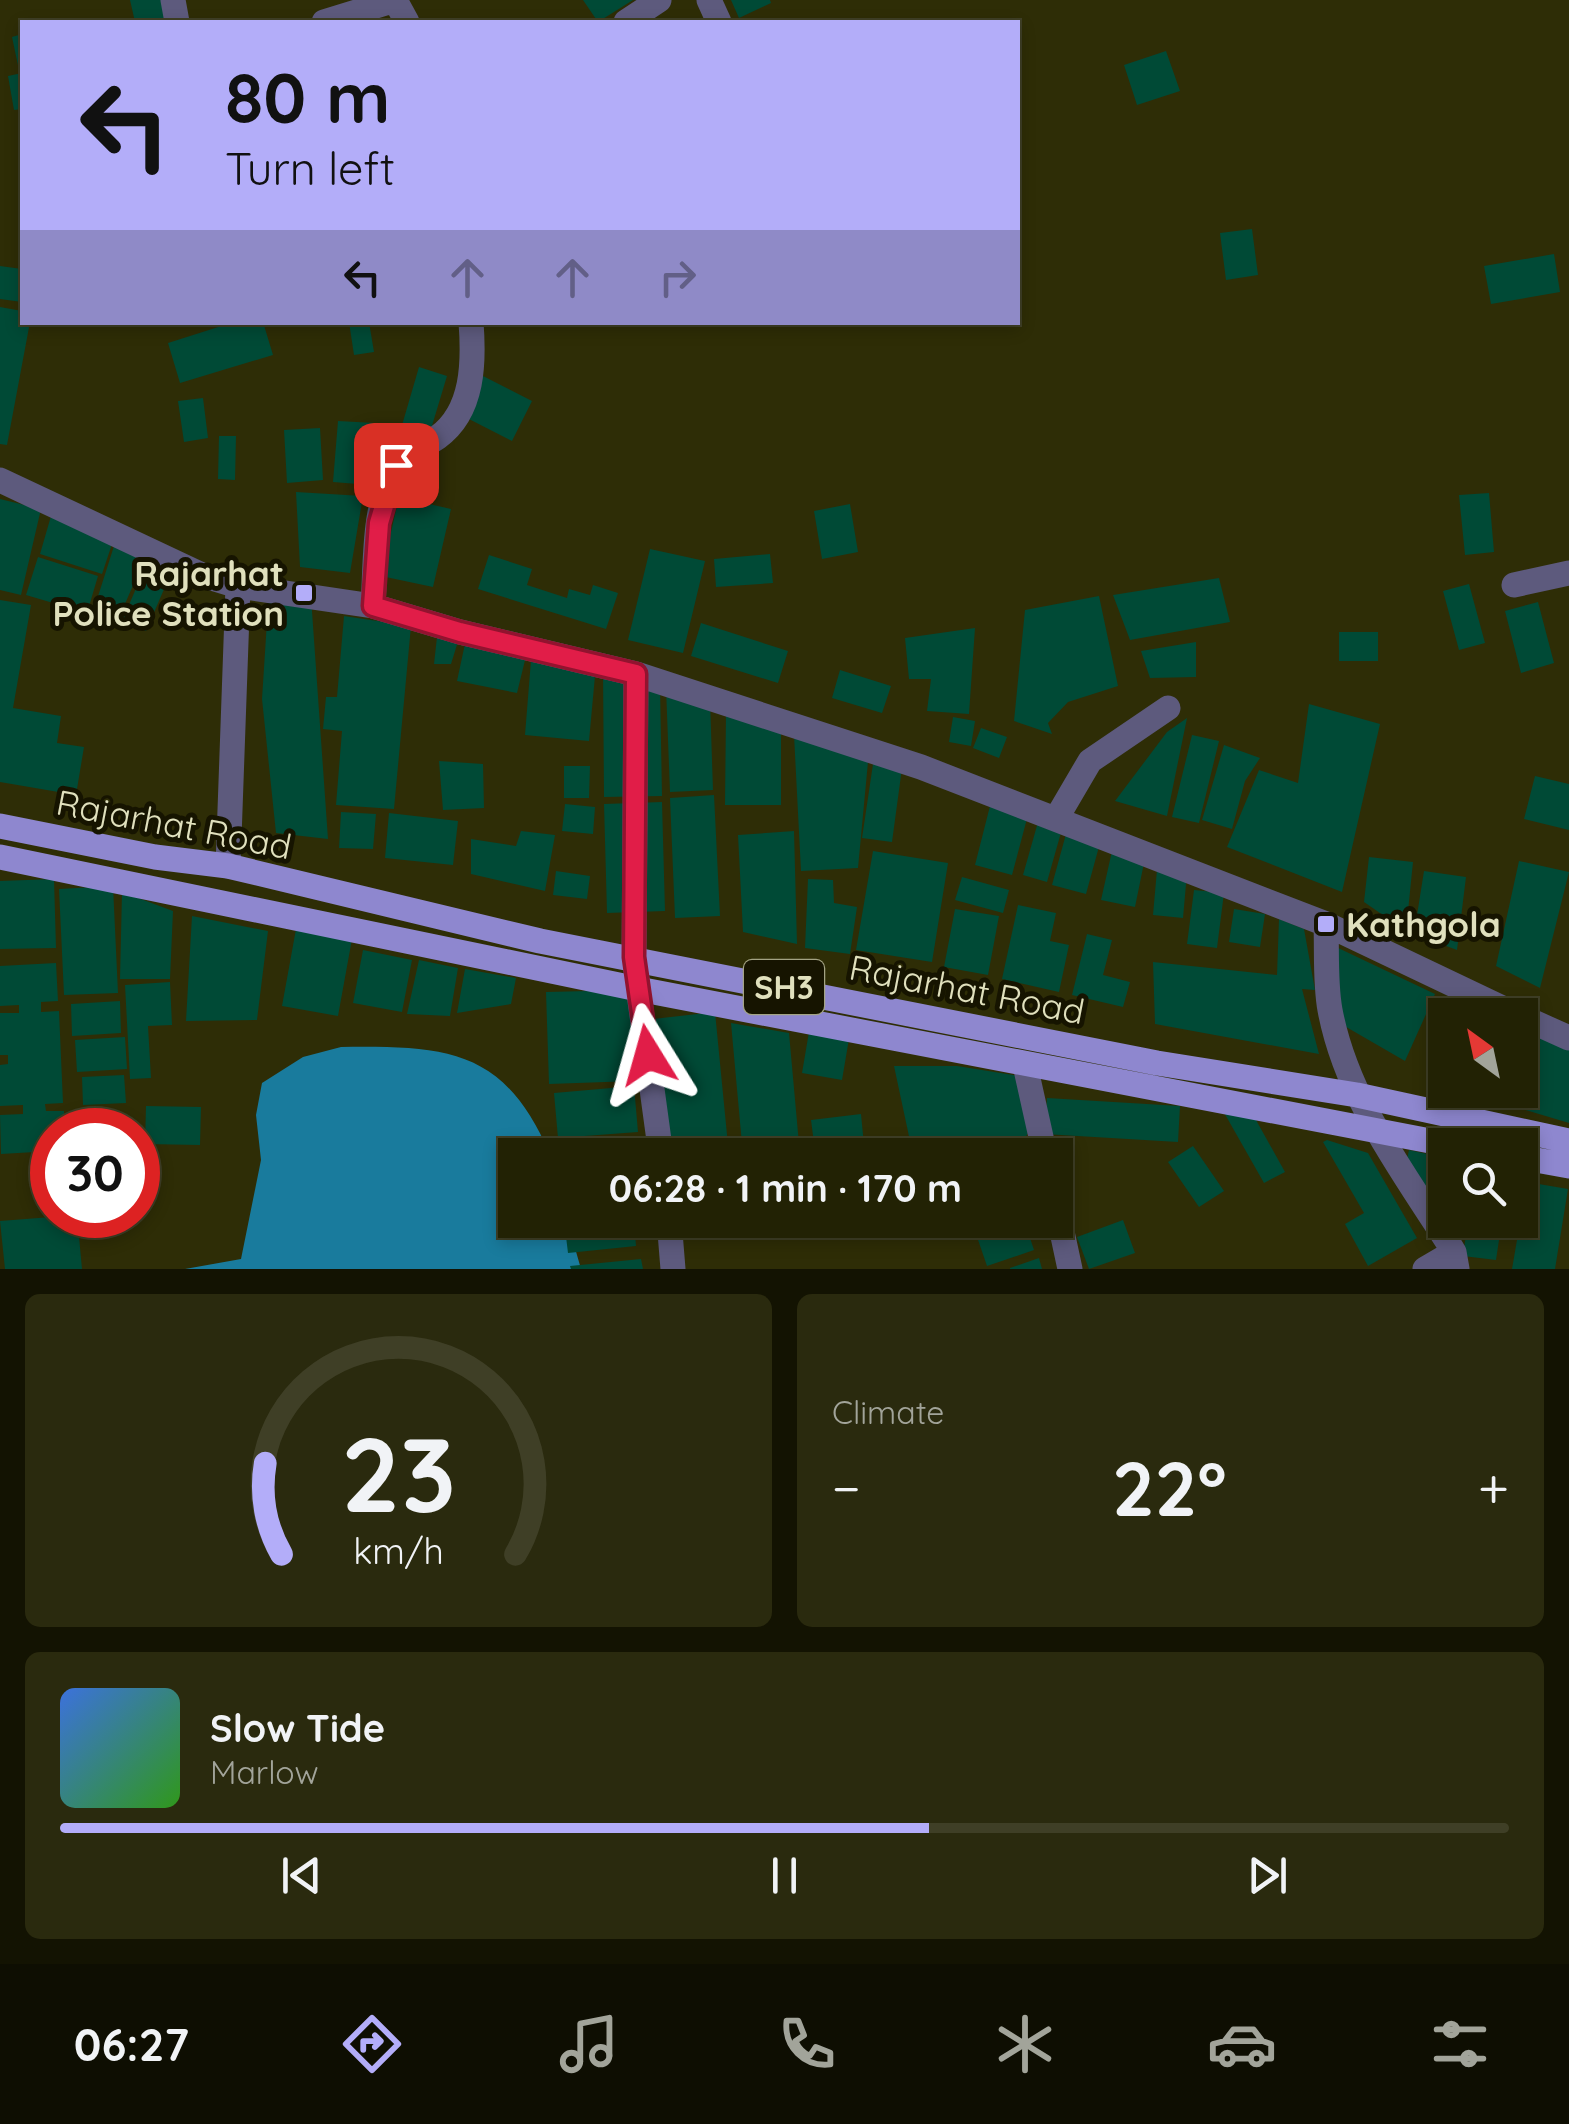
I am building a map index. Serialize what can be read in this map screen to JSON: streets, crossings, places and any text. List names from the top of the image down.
{
  "streets": {
    "main road": ["Rajarhat Road", "SH3"]
  },
  "places": {
    "transit": ["Rajarhat Police Station", "Kathgola"]
  },
  "north": "top left",
  "page": {
    "turn": ["80 m", "Turn left"],
    "limit": "30",
    "trip": "06:28 · 1 min · 170 m",
    "tile": "Climate",
    "heat": ["−", "22°", "+"],
    "song": ["Slow Tide", "Marlow"],
    "tabs": "06:27",
    "gauge": ["23", "km/h"]
  }
}
